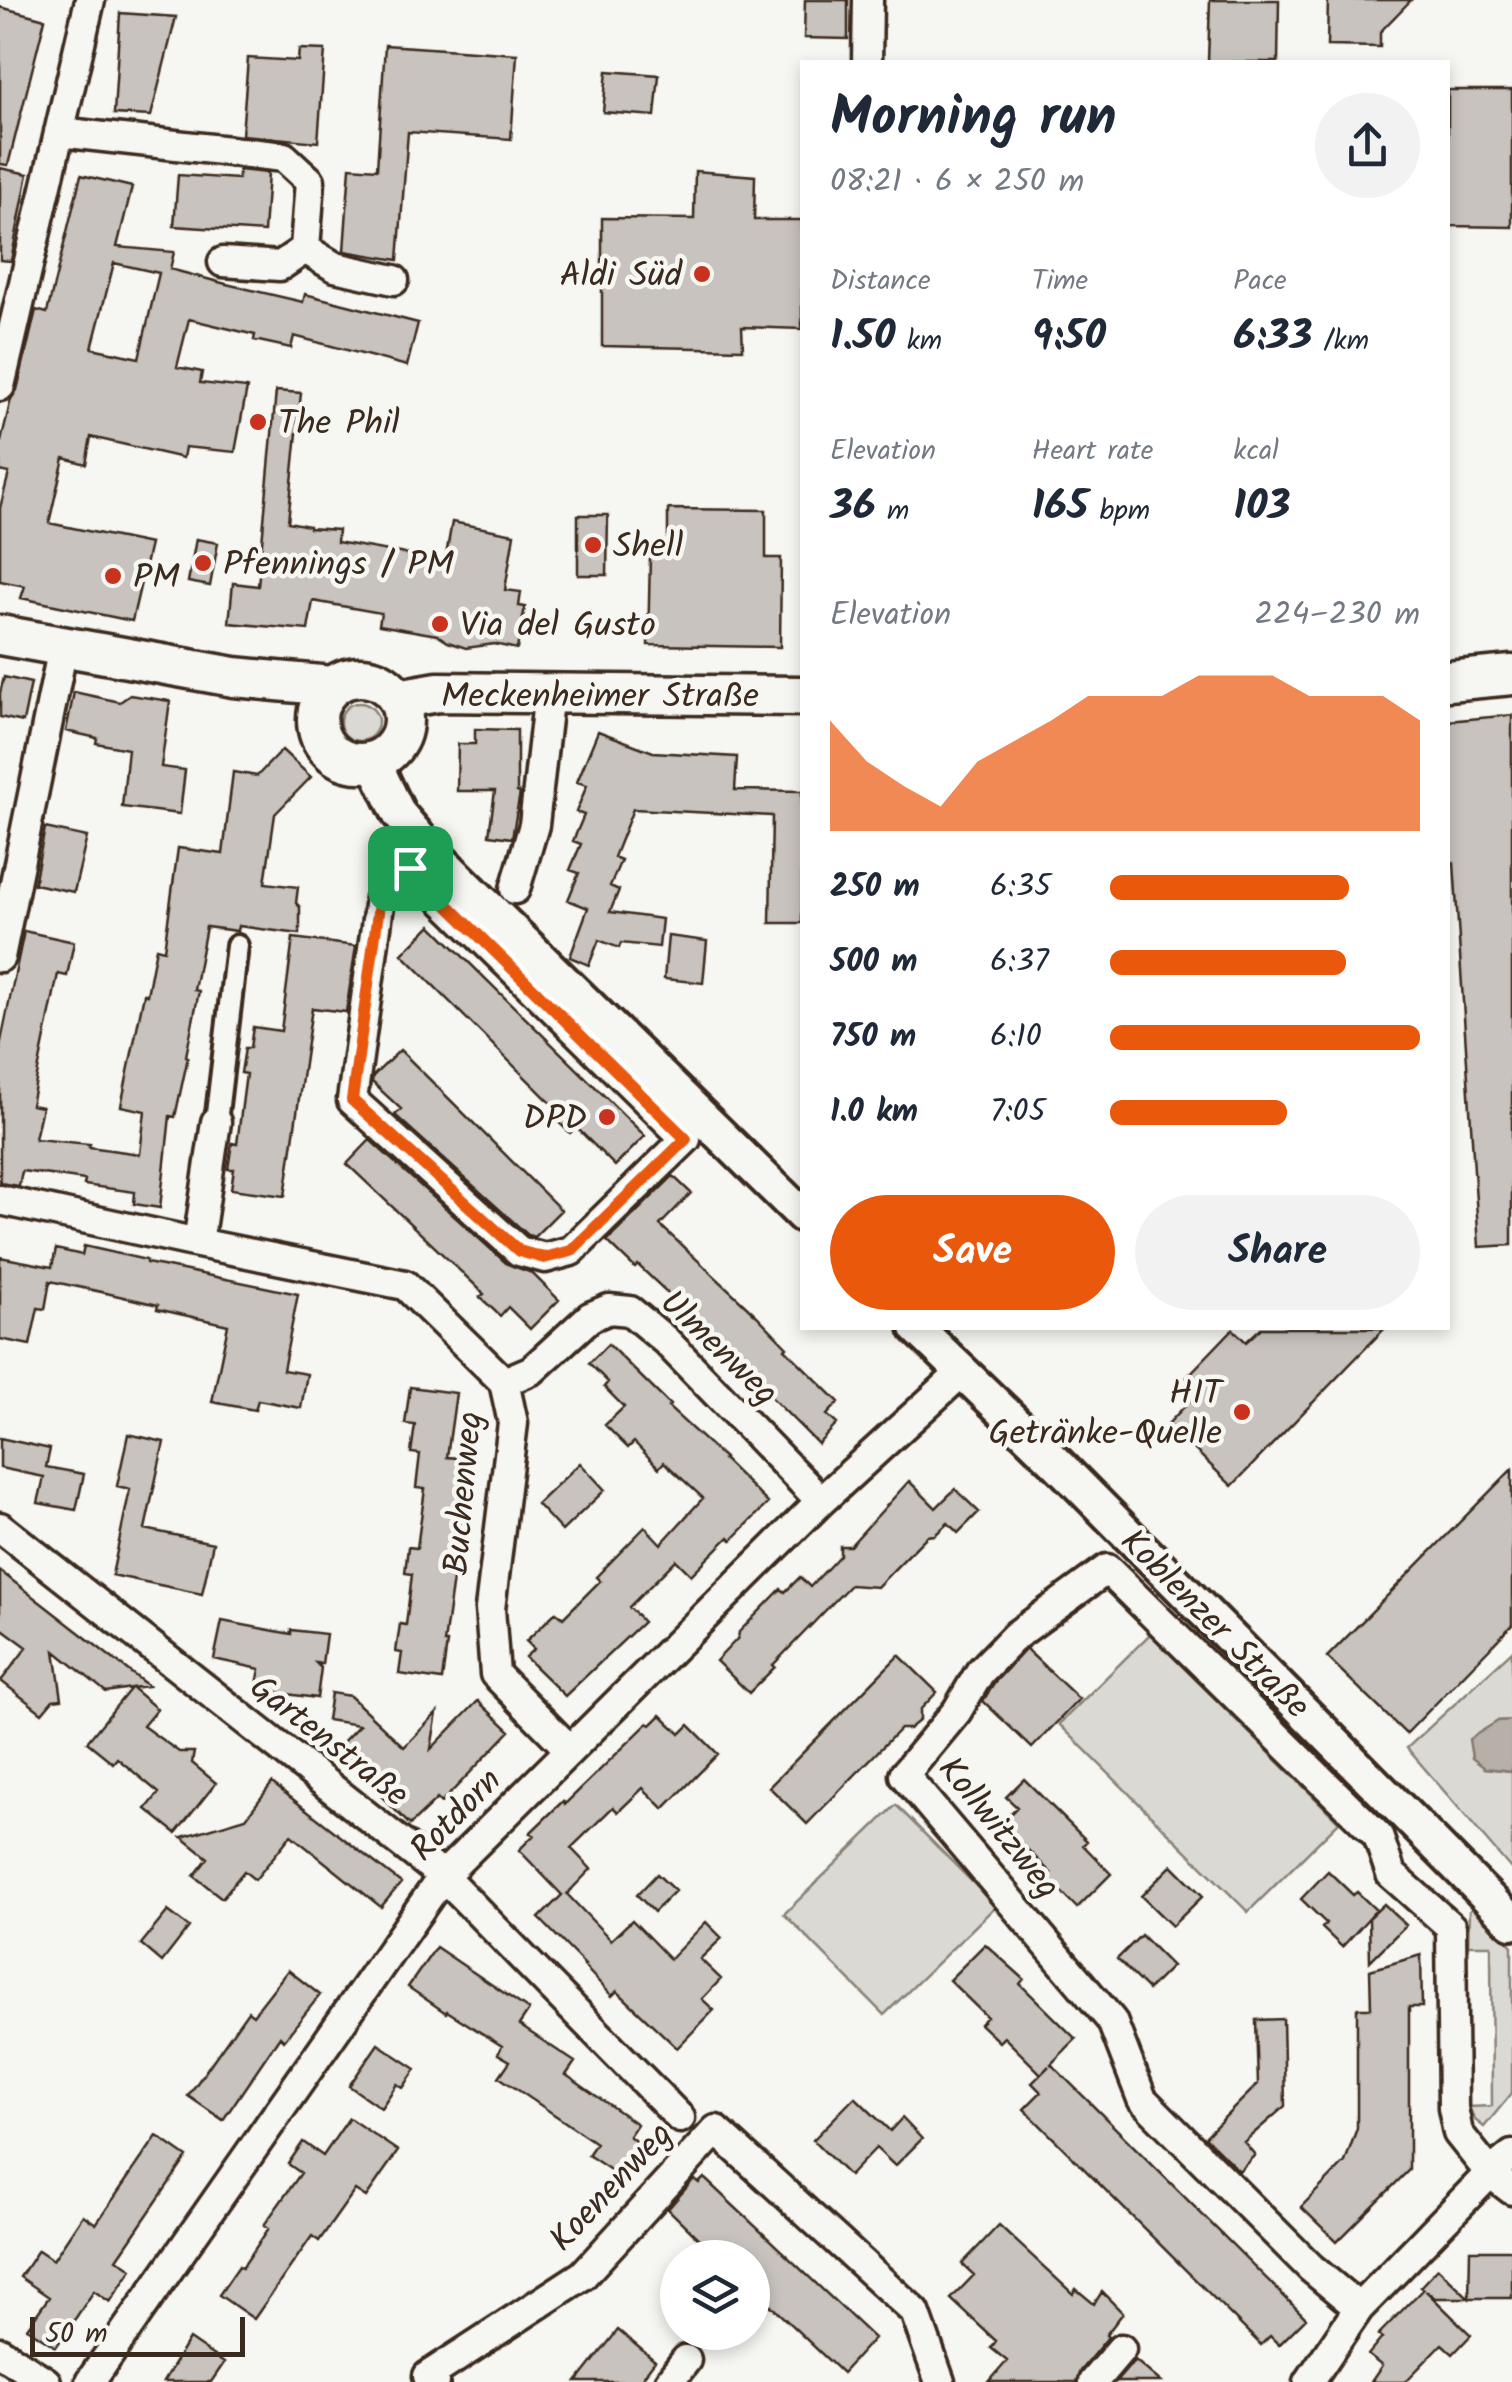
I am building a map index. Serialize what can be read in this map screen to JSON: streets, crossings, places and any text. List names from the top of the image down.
{
  "streets": {
    "main road": ["Meckenheimer Straße"],
    "street": [
      "Ulmenweg",
      "Buchenweg",
      "Koblenzer Straße",
      "Gartenstraße",
      "Rotdorn",
      "Kollwitzweg",
      "Koenenweg"
    ]
  },
  "crossings": [
    ["Ulmenweg", "Buchenweg"],
    ["Ulmenweg", "Rotdorn"],
    ["Buchenweg", "Rotdorn"],
    ["Koblenzer Straße", "Rotdorn"],
    ["Gartenstraße", "Rotdorn"]
  ],
  "places": [
    "Aldi Süd",
    "The Phil",
    "Shell",
    "Pfennings / PM",
    "PM",
    "Via del Gusto",
    "DPD",
    "HIT Getränke-Quelle"
  ],
  "scale_bar": "50 m",
  "page": {
    "heading": ["Morning run", "08:21 · 6 × 250 m"],
    "stats": [
      ["Distance", "1.50 km"],
      ["Time", "9:50"],
      ["Pace", "6:33 /km"],
      ["Elevation", "36 m"],
      ["Heart rate", "165 bpm"],
      ["kcal", "103"]
    ],
    "chart": ["Elevation", "224–230 m"],
    "list": [
      {
        "name": "250 m",
        "note": "6:35"
      },
      {
        "name": "500 m",
        "note": "6:37"
      },
      {
        "name": "750 m",
        "note": "6:10"
      },
      {
        "name": "1.0 km",
        "note": "7:05"
      }
    ],
    "buttons": ["Save", "Share"],
    "scale": "50 m"
  }
}
